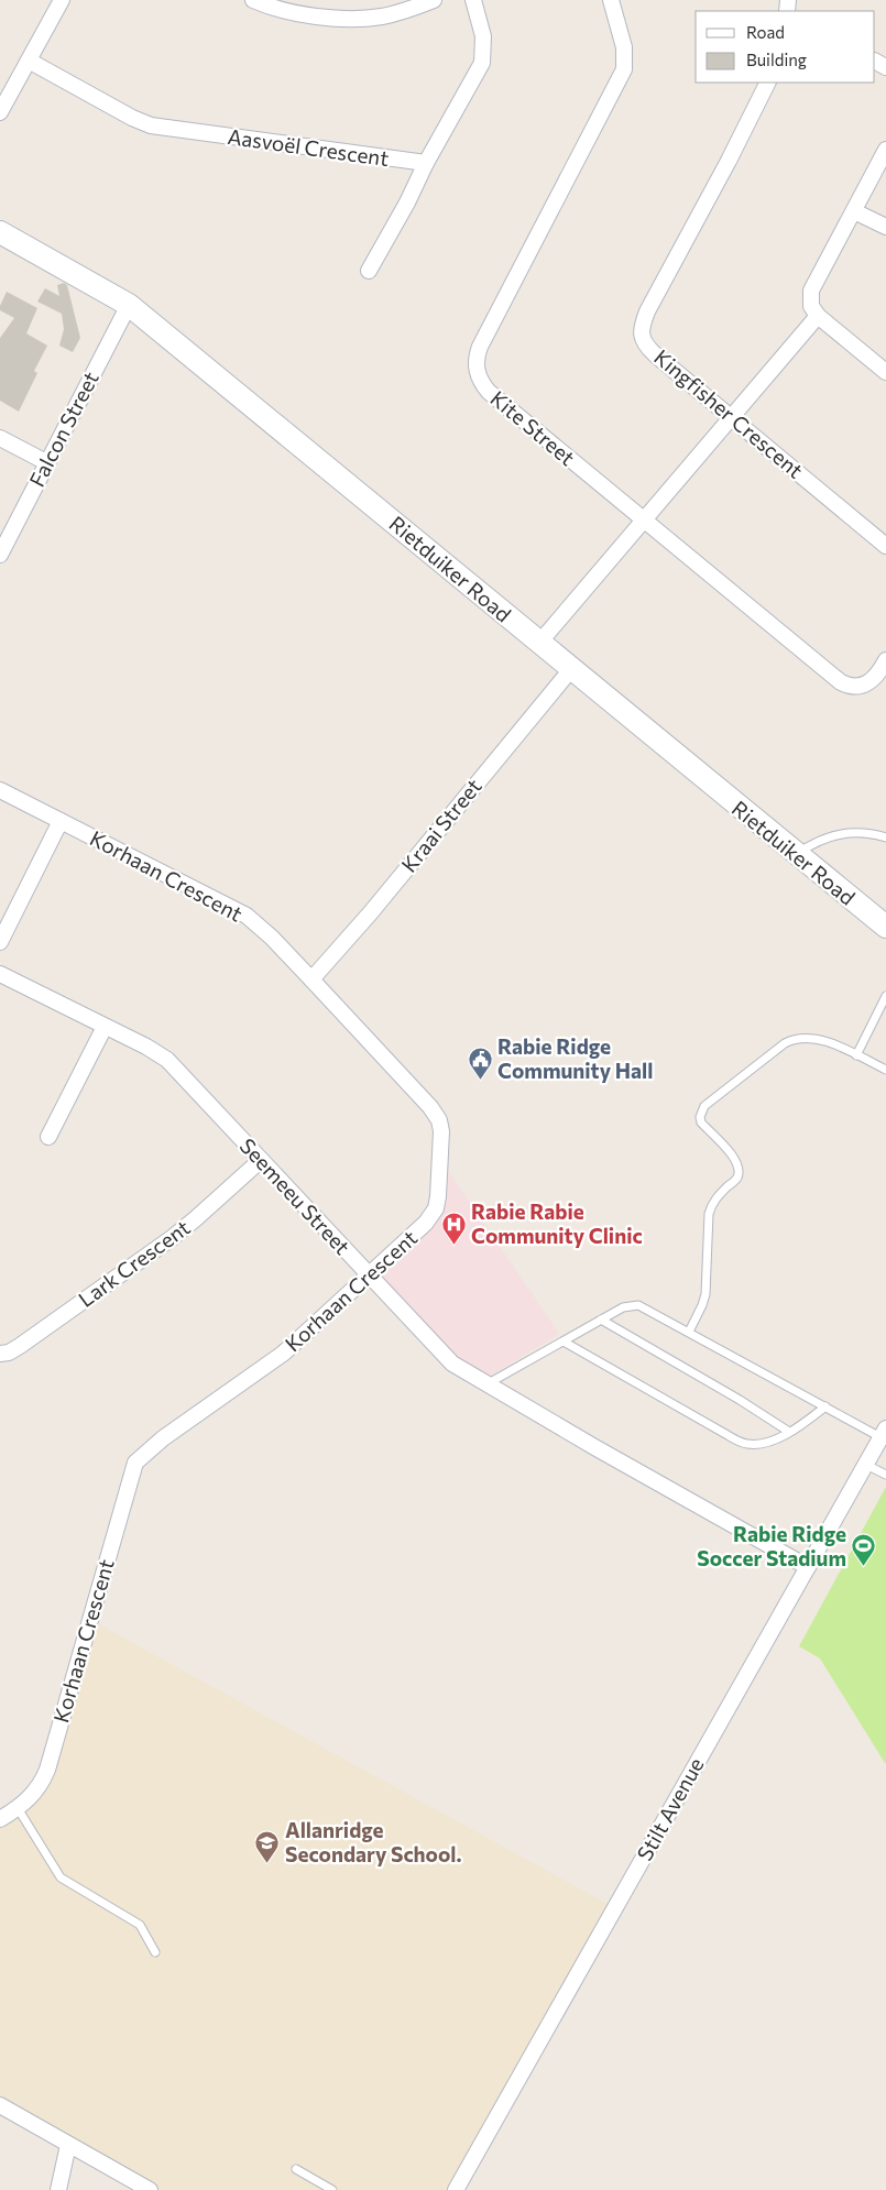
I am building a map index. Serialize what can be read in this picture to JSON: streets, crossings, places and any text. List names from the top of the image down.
{
  "streets": {
    "street": [
      "Aasvoël Crescent",
      "Kingfisher Crescent",
      "Kite Street",
      "Falcon Street",
      "Rietduiker Road",
      "Kraai Street",
      "Korhaan Crescent",
      "Seemeeu Street",
      "Lark Crescent",
      "Stilt Avenue"
    ]
  },
  "crossings": [
    ["Falcon Street", "Rietduiker Road"],
    ["Rietduiker Road", "Kraai Street"],
    ["Kraai Street", "Korhaan Crescent"],
    ["Korhaan Crescent", "Seemeeu Street"],
    ["Seemeeu Street", "Lark Crescent"],
    ["Seemeeu Street", "Stilt Avenue"]
  ],
  "places": {
    "public building": ["Rabie Ridge Community Hall"],
    "hospital": ["Rabie Rabie Community Clinic"],
    "sports": ["Rabie Ridge Soccer Stadium"],
    "school or university": ["Allanridge Secondary School."]
  },
  "legend": ["Road", "Building"]
}
